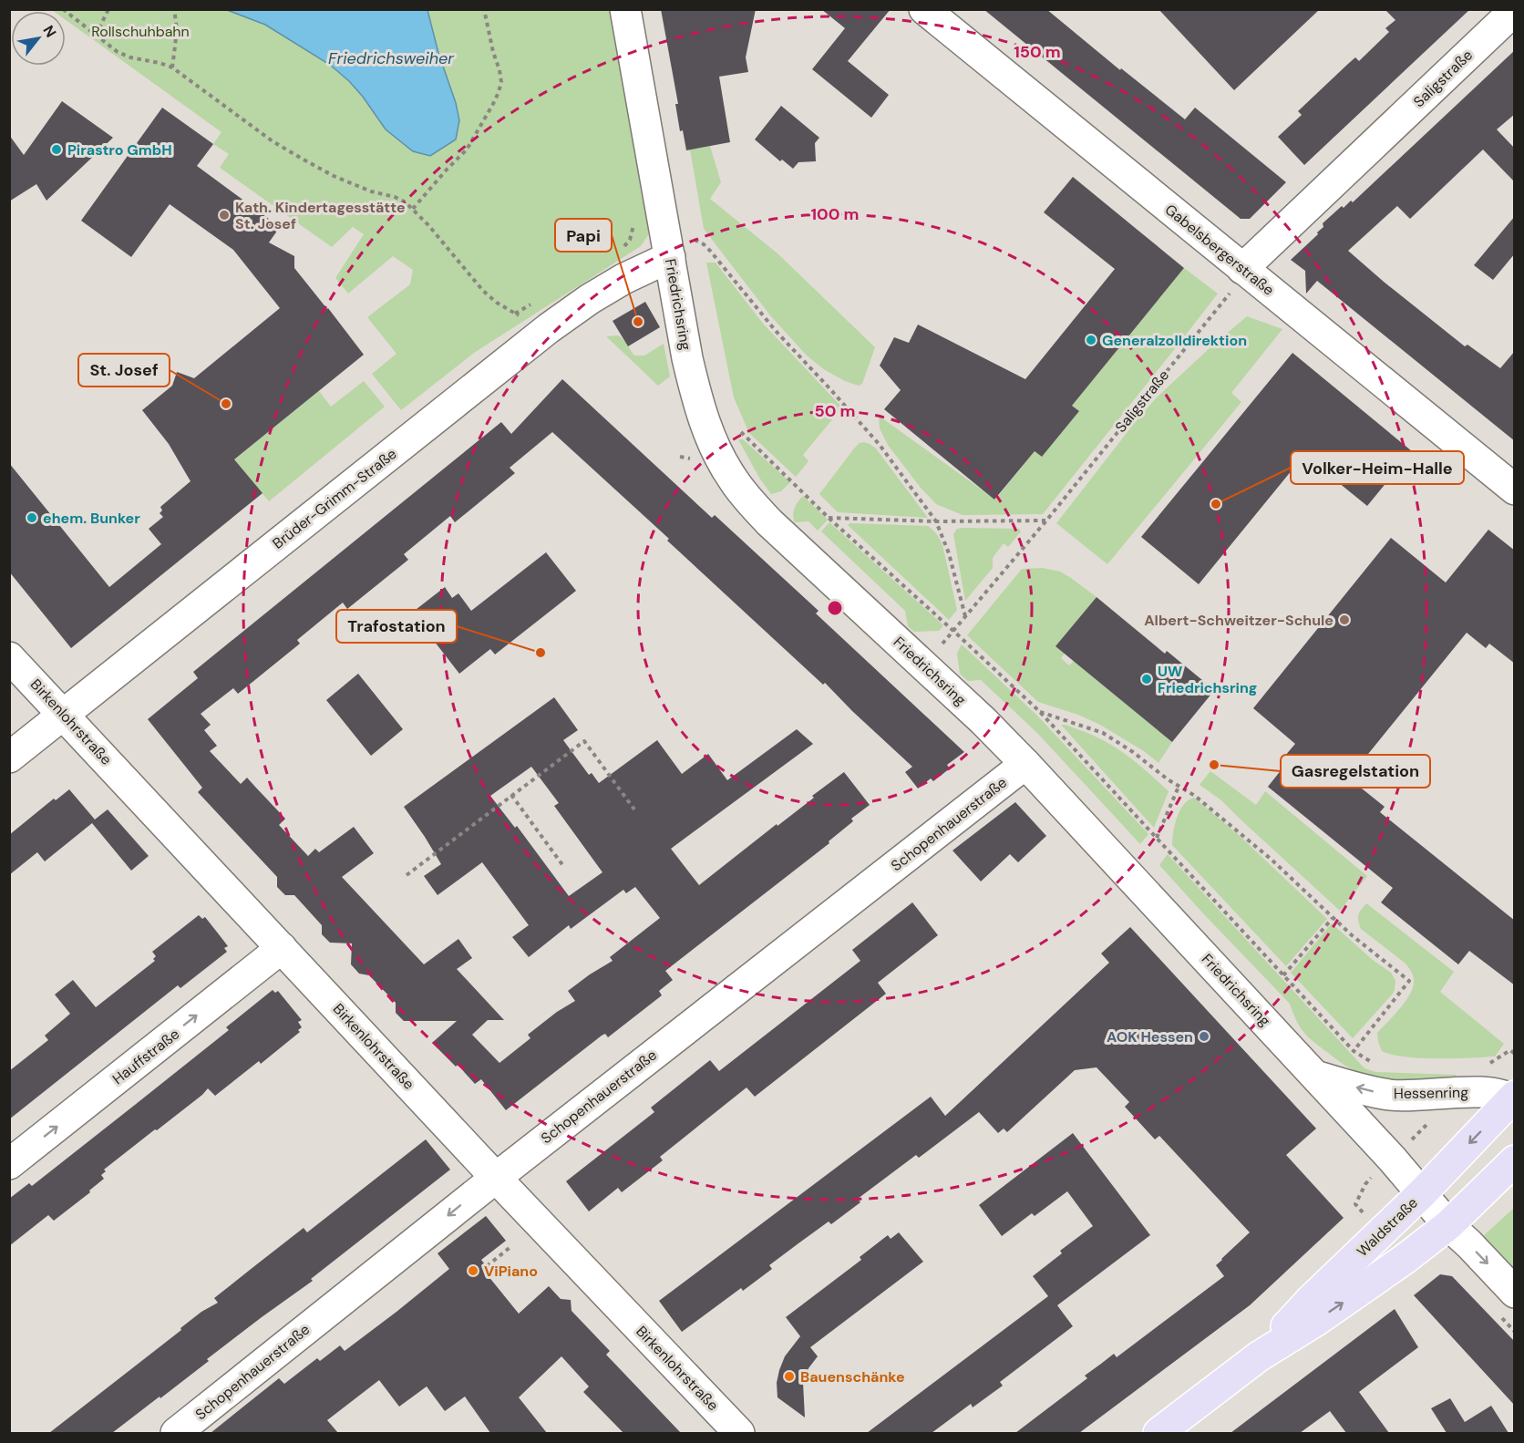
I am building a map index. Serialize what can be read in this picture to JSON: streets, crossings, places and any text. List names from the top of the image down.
{
  "streets": {
    "main road": ["Waldstraße"],
    "street": [
      "Saligstraße",
      "Gabelsbergerstraße",
      "Friedrichsring",
      "Brüder-Grimm-Straße",
      "Birkenlohrstraße",
      "Schopenhauerstraße",
      "Hauffstraße",
      "Hessenring"
    ]
  },
  "crossings": [
    ["Saligstraße", "Gabelsbergerstraße"],
    ["Saligstraße", "Friedrichsring"],
    ["Friedrichsring", "Brüder-Grimm-Straße"],
    ["Friedrichsring", "Schopenhauerstraße"],
    ["Friedrichsring", "Hessenring"],
    ["Friedrichsring", "Waldstraße"],
    ["Brüder-Grimm-Straße", "Birkenlohrstraße"],
    ["Birkenlohrstraße", "Schopenhauerstraße"],
    ["Birkenlohrstraße", "Hauffstraße"],
    ["Hessenring", "Waldstraße"]
  ],
  "one_way": ["Schopenhauerstraße", "Hauffstraße", "Hessenring"],
  "water": ["Friedrichsweiher"],
  "parks": ["Rollschuhbahn"],
  "places": [
    "Pirastro GmbH",
    "Kath. Kindertagesstätte St. Josef",
    "Papi",
    "Generalzolldirektion",
    "St. Josef",
    "Volker-Heim-Halle",
    "ehem. Bunker",
    "Albert-Schweitzer-Schule",
    "Trafostation",
    "UW Friedrichsring",
    "Gasregelstation",
    "AOK Hessen",
    "ViPiano",
    "Bauenschänke"
  ],
  "north": "top right",
  "rings": ["150 m", "100 m", "50 m"]
}
